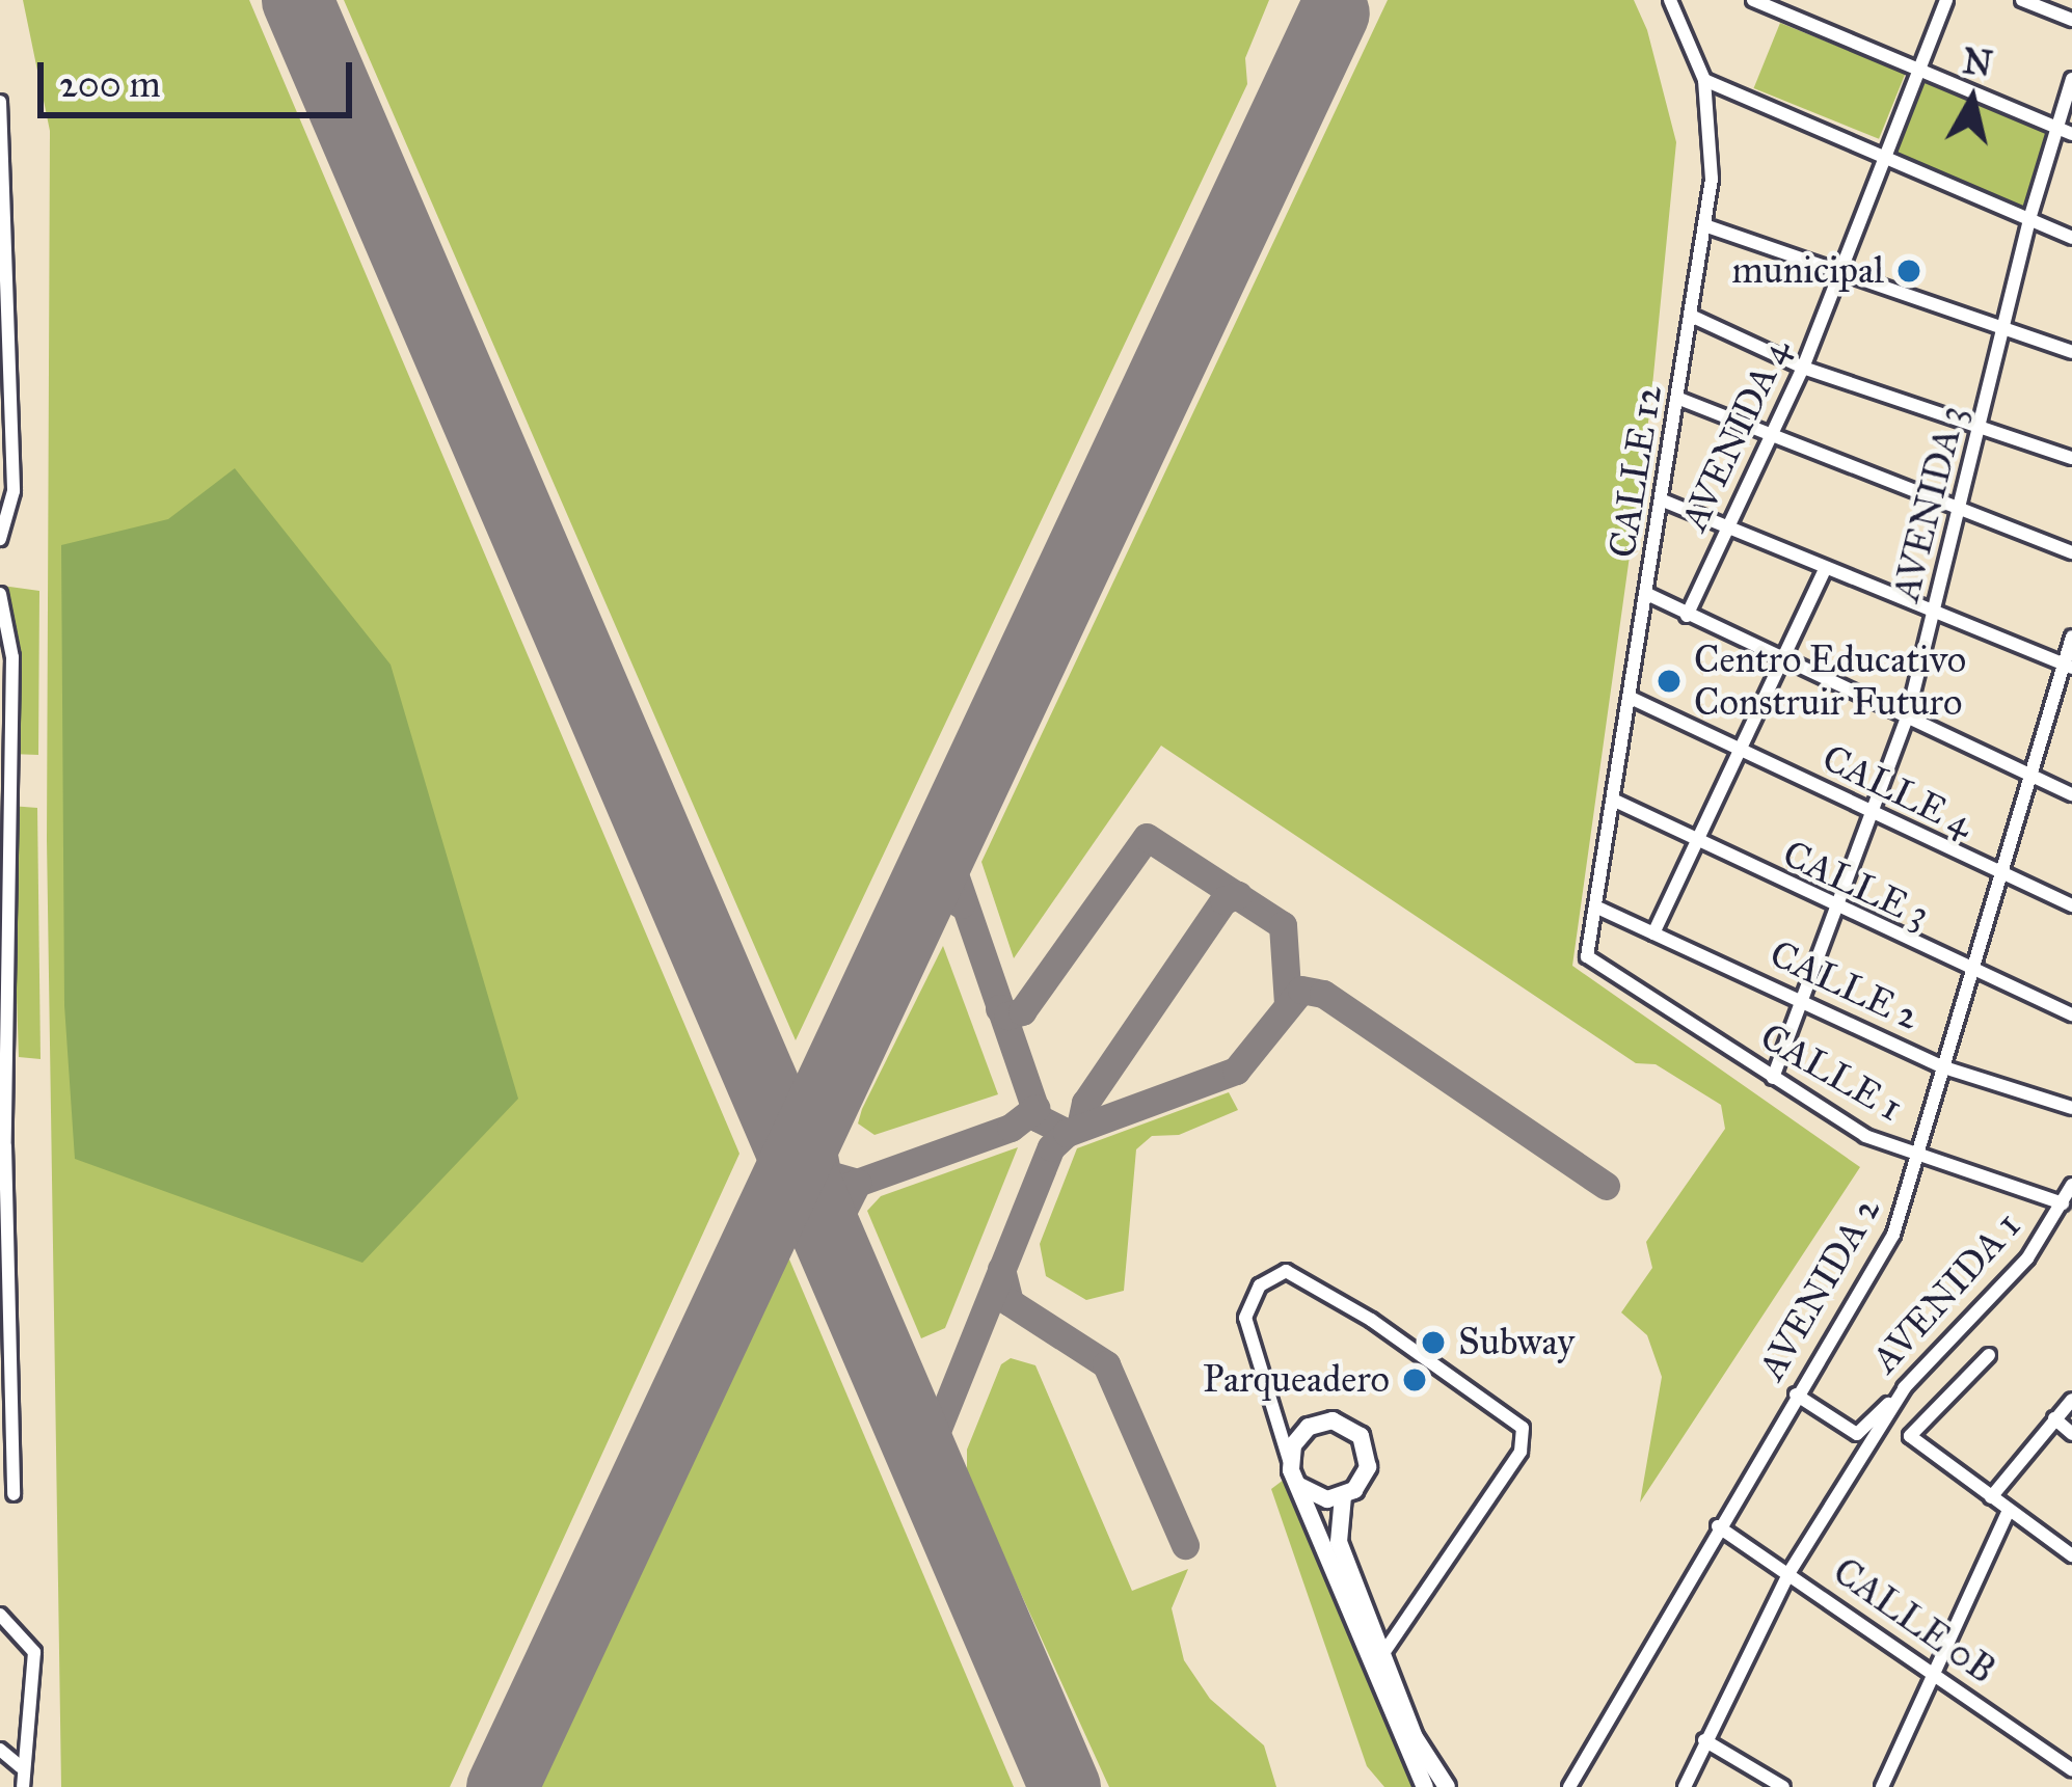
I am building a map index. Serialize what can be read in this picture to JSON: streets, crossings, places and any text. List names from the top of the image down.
{
  "streets": {
    "street": [
      "AVENIDA 4",
      "CALLE 12",
      "AVENIDA 3",
      "CALLE 4",
      "CALLE 3",
      "CALLE 2",
      "CALLE 1",
      "AVENIDA 2",
      "AVENIDA 1",
      "CALLE 0B"
    ]
  },
  "crossings": [
    ["CALLE 12", "CALLE 4"],
    ["CALLE 12", "CALLE 3"],
    ["CALLE 12", "CALLE 2"],
    ["CALLE 12", "CALLE 1"],
    ["AVENIDA 3", "CALLE 4"],
    ["AVENIDA 3", "CALLE 3"],
    ["AVENIDA 3", "CALLE 2"],
    ["AVENIDA 3", "CALLE 1"],
    ["CALLE 4", "AVENIDA 2"],
    ["CALLE 3", "AVENIDA 2"],
    ["CALLE 2", "AVENIDA 2"],
    ["CALLE 1", "AVENIDA 2"],
    ["CALLE 1", "AVENIDA 1"],
    ["AVENIDA 2", "AVENIDA 1"],
    ["AVENIDA 2", "CALLE 0B"]
  ],
  "places": [
    "municipal",
    "Centro Educativo Construir Futuro",
    "Subway",
    "Parqueadero"
  ],
  "scale_bar": "200 m",
  "north": "top"
}
